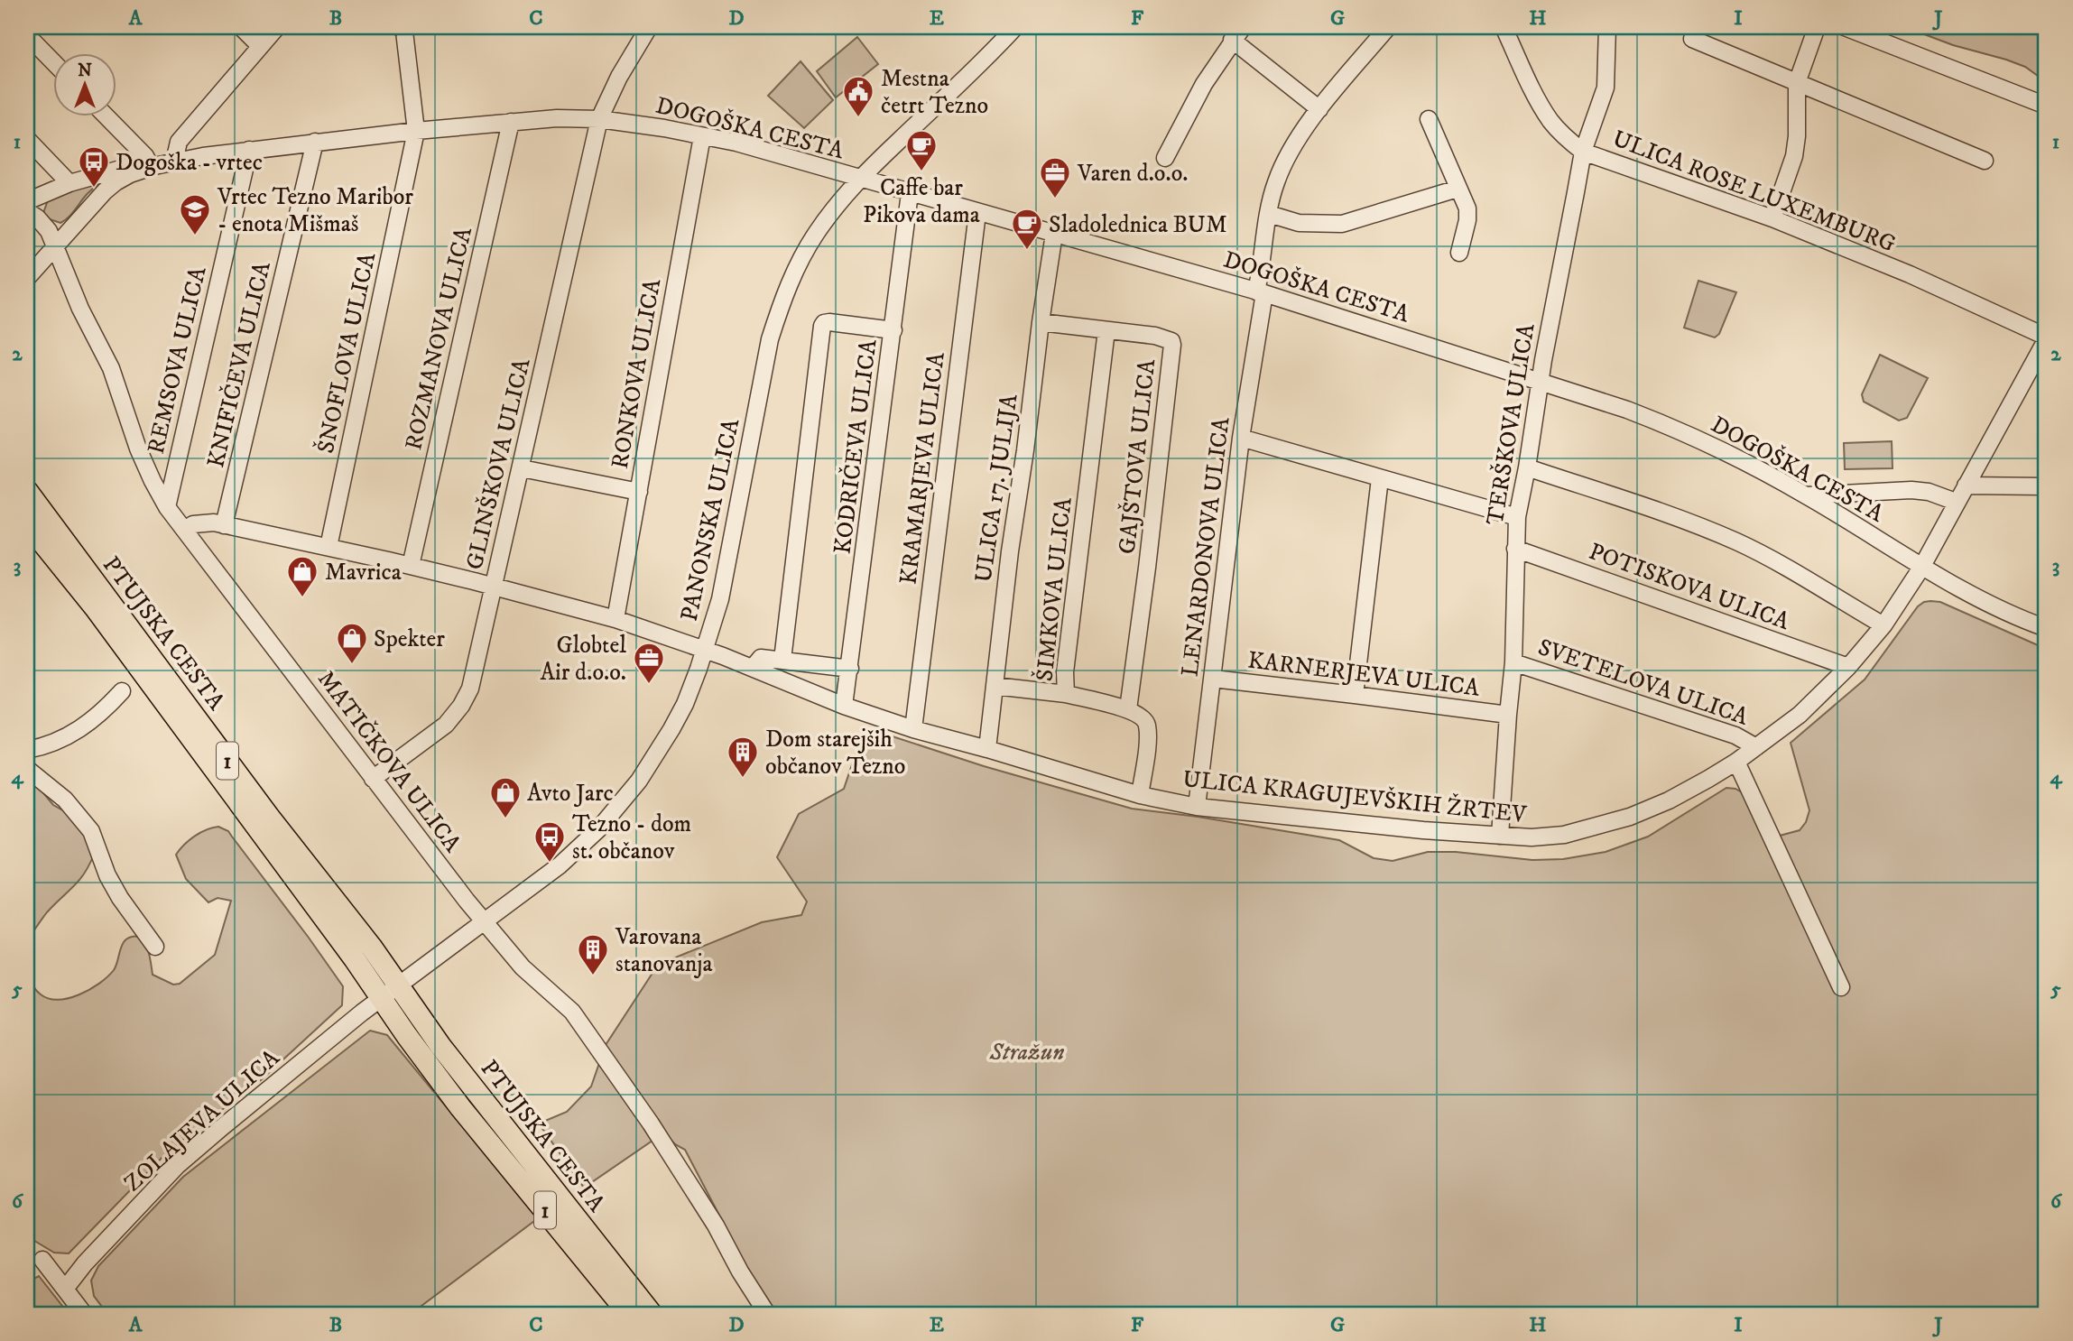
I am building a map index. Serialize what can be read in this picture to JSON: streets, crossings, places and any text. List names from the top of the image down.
{
  "streets": {
    "main road": ["PTUJSKA CESTA", "1"],
    "street": [
      "DOGOŠKA CESTA",
      "ULICA ROSE LUXEMBURG",
      "ROZMANOVA ULICA",
      "ŠNOFLOVA ULICA",
      "REMSOVA ULICA",
      "KNIFIČEVA ULICA",
      "RONKOVA ULICA",
      "TERŠKOVA ULICA",
      "KODRIČEVA ULICA",
      "GAJŠTOVA ULICA",
      "GLINŠKOVA ULICA",
      "KRAMARJEVA ULICA",
      "ULICA 17. JULIJA",
      "PANONSKA ULICA",
      "LENARDONOVA ULICA",
      "POTISKOVA ULICA",
      "ŠIMKOVA ULICA",
      "KARNERJEVA ULICA",
      "SVETELOVA ULICA",
      "MATIČKOVA ULICA",
      "ULICA KRAGUJEVŠKIH ŽRTEV",
      "ZOLAJEVA ULICA"
    ]
  },
  "crossings": [
    ["DOGOŠKA CESTA", "ROZMANOVA ULICA"],
    ["DOGOŠKA CESTA", "ŠNOFLOVA ULICA"],
    ["DOGOŠKA CESTA", "REMSOVA ULICA"],
    ["DOGOŠKA CESTA", "KNIFIČEVA ULICA"],
    ["DOGOŠKA CESTA", "RONKOVA ULICA"],
    ["DOGOŠKA CESTA", "TERŠKOVA ULICA"],
    ["DOGOŠKA CESTA", "KODRIČEVA ULICA"],
    ["DOGOŠKA CESTA", "GLINŠKOVA ULICA"],
    ["DOGOŠKA CESTA", "KRAMARJEVA ULICA"],
    ["DOGOŠKA CESTA", "ULICA 17. JULIJA"],
    ["DOGOŠKA CESTA", "PANONSKA ULICA"],
    ["DOGOŠKA CESTA", "LENARDONOVA ULICA"],
    ["DOGOŠKA CESTA", "MATIČKOVA ULICA"],
    ["DOGOŠKA CESTA", "ULICA KRAGUJEVŠKIH ŽRTEV"],
    ["ULICA ROSE LUXEMBURG", "TERŠKOVA ULICA"],
    ["ULICA ROSE LUXEMBURG", "ULICA KRAGUJEVŠKIH ŽRTEV"],
    ["ROZMANOVA ULICA", "ULICA KRAGUJEVŠKIH ŽRTEV"],
    ["ŠNOFLOVA ULICA", "ULICA KRAGUJEVŠKIH ŽRTEV"],
    ["REMSOVA ULICA", "MATIČKOVA ULICA"],
    ["KNIFIČEVA ULICA", "ULICA KRAGUJEVŠKIH ŽRTEV"],
    ["RONKOVA ULICA", "ULICA KRAGUJEVŠKIH ŽRTEV"],
    ["TERŠKOVA ULICA", "POTISKOVA ULICA"],
    ["TERŠKOVA ULICA", "KARNERJEVA ULICA"],
    ["TERŠKOVA ULICA", "SVETELOVA ULICA"],
    ["TERŠKOVA ULICA", "ULICA KRAGUJEVŠKIH ŽRTEV"],
    ["KODRIČEVA ULICA", "ULICA KRAGUJEVŠKIH ŽRTEV"],
    ["GAJŠTOVA ULICA", "ULICA 17. JULIJA"],
    ["GAJŠTOVA ULICA", "ŠIMKOVA ULICA"],
    ["GLINŠKOVA ULICA", "MATIČKOVA ULICA"],
    ["GLINŠKOVA ULICA", "ULICA KRAGUJEVŠKIH ŽRTEV"],
    ["KRAMARJEVA ULICA", "ULICA KRAGUJEVŠKIH ŽRTEV"],
    ["ULICA 17. JULIJA", "ULICA KRAGUJEVŠKIH ŽRTEV"],
    ["PANONSKA ULICA", "PTUJSKA CESTA"],
    ["PANONSKA ULICA", "MATIČKOVA ULICA"],
    ["PANONSKA ULICA", "ULICA KRAGUJEVŠKIH ŽRTEV"],
    ["LENARDONOVA ULICA", "KARNERJEVA ULICA"],
    ["LENARDONOVA ULICA", "ULICA KRAGUJEVŠKIH ŽRTEV"],
    ["POTISKOVA ULICA", "ULICA KRAGUJEVŠKIH ŽRTEV"],
    ["PTUJSKA CESTA", "ZOLAJEVA ULICA"],
    ["SVETELOVA ULICA", "ULICA KRAGUJEVŠKIH ŽRTEV"],
    ["MATIČKOVA ULICA", "ULICA KRAGUJEVŠKIH ŽRTEV"]
  ],
  "parks": ["Stražun"],
  "places": {
    "public building": ["Mestna četrt Tezno"],
    "cafe": ["Caffe bar Pikova dama", "Sladolednica BUM"],
    "bus stop": ["Dogoška - vrtec", "Tezno - dom st. občanov"],
    "office": ["Varen d.o.o.", "Globtel Air d.o.o."],
    "school or university": ["Vrtec Tezno Maribor - enota Mišmaš"],
    "shop": ["Mavrica", "Spekter", "Avto Jarc"],
    "building": ["Dom starejših občanov Tezno", "Varovana stanovanja"]
  },
  "north": "top",
  "grid": {
    "columns": [
      "A",
      "B",
      "C",
      "D",
      "E",
      "F",
      "G",
      "H",
      "I",
      "J"
    ],
    "rows": [
      "1",
      "2",
      "3",
      "4",
      "5",
      "6"
    ]
  }
}
